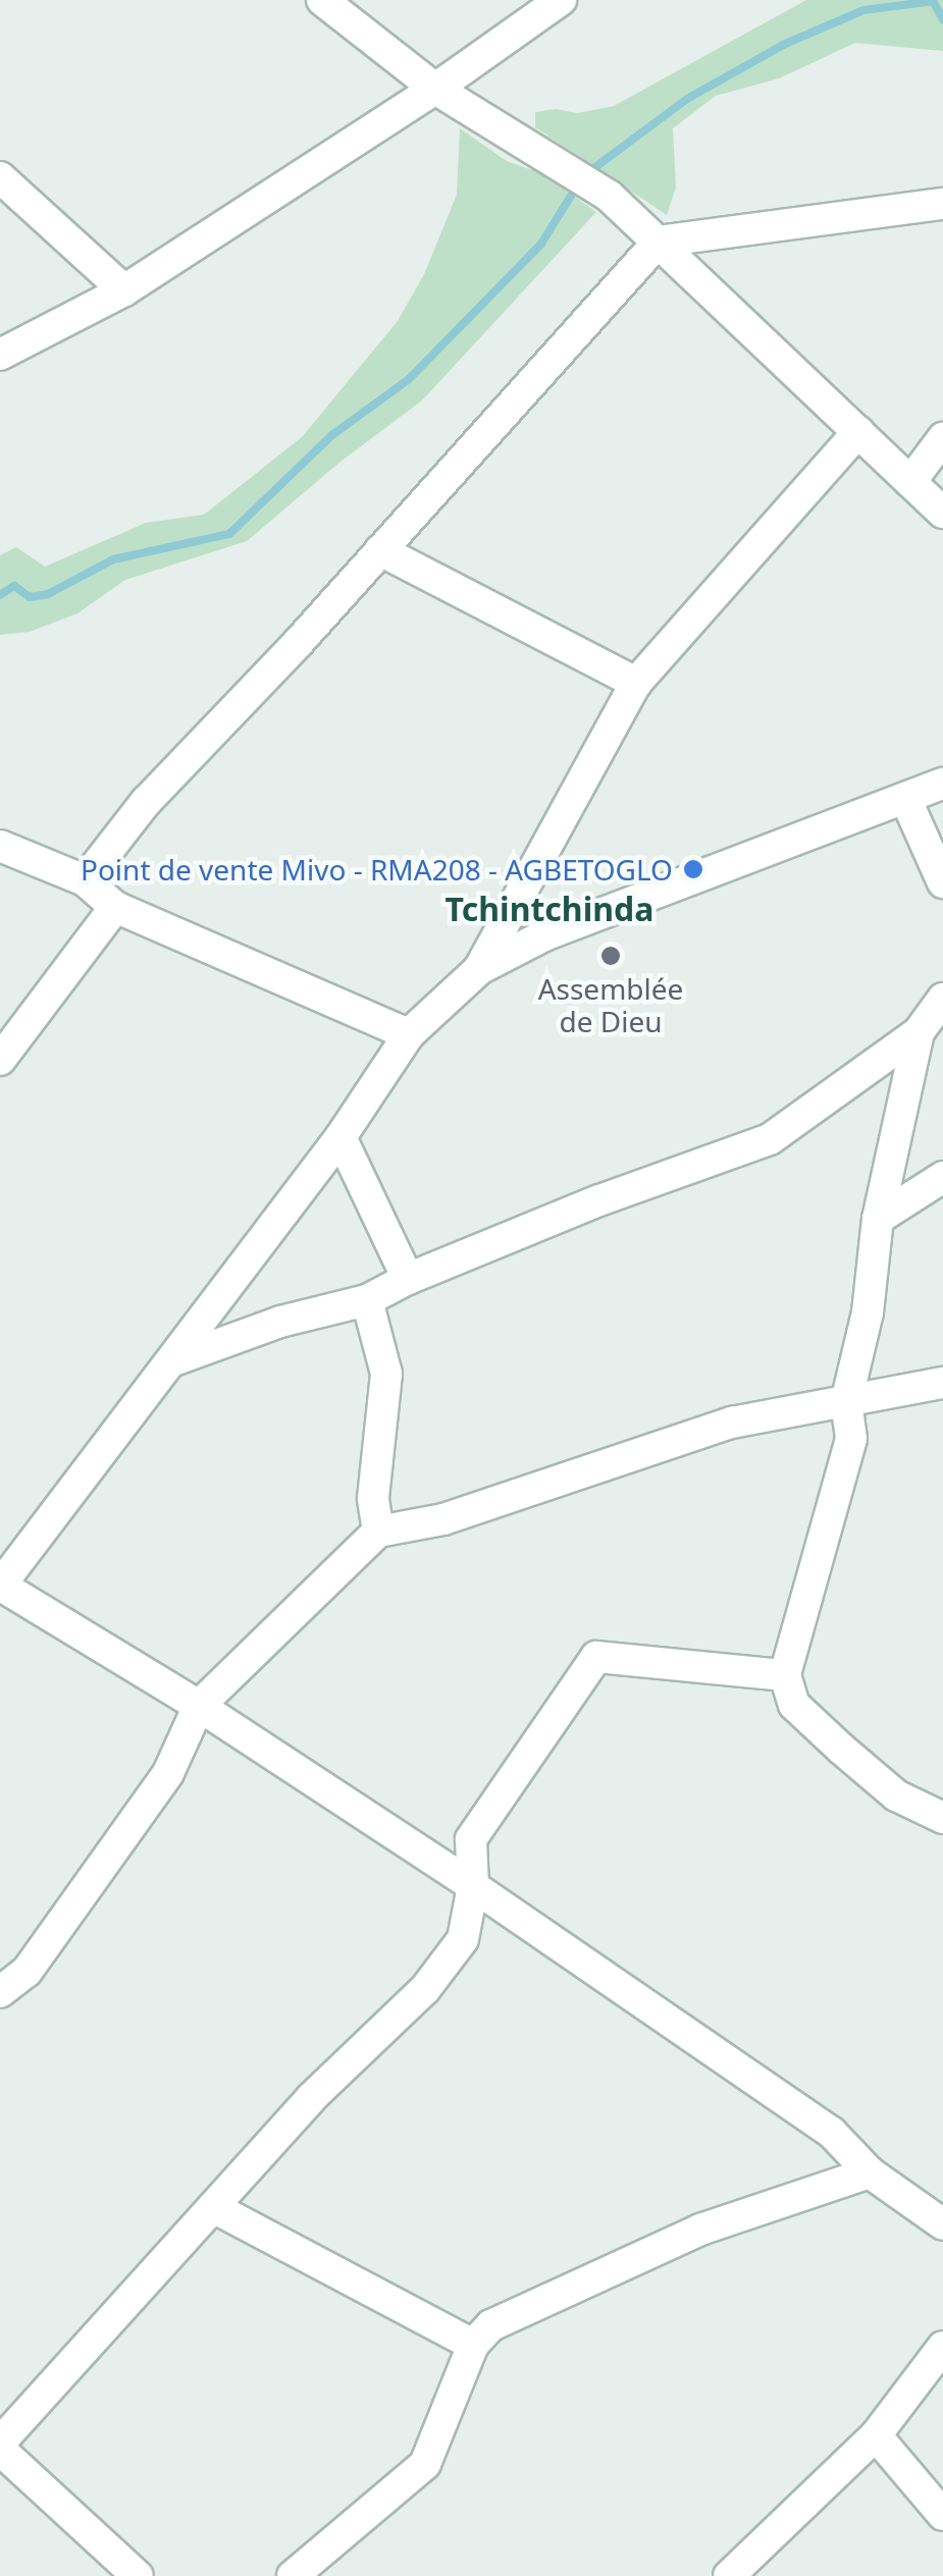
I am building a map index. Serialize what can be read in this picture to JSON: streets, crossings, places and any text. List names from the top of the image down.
{
  "districts": ["Tchintchinda"],
  "places": ["Point de vente Mivo - RMA208 - AGBETOGLO", "Assemblée de Dieu"]
}
